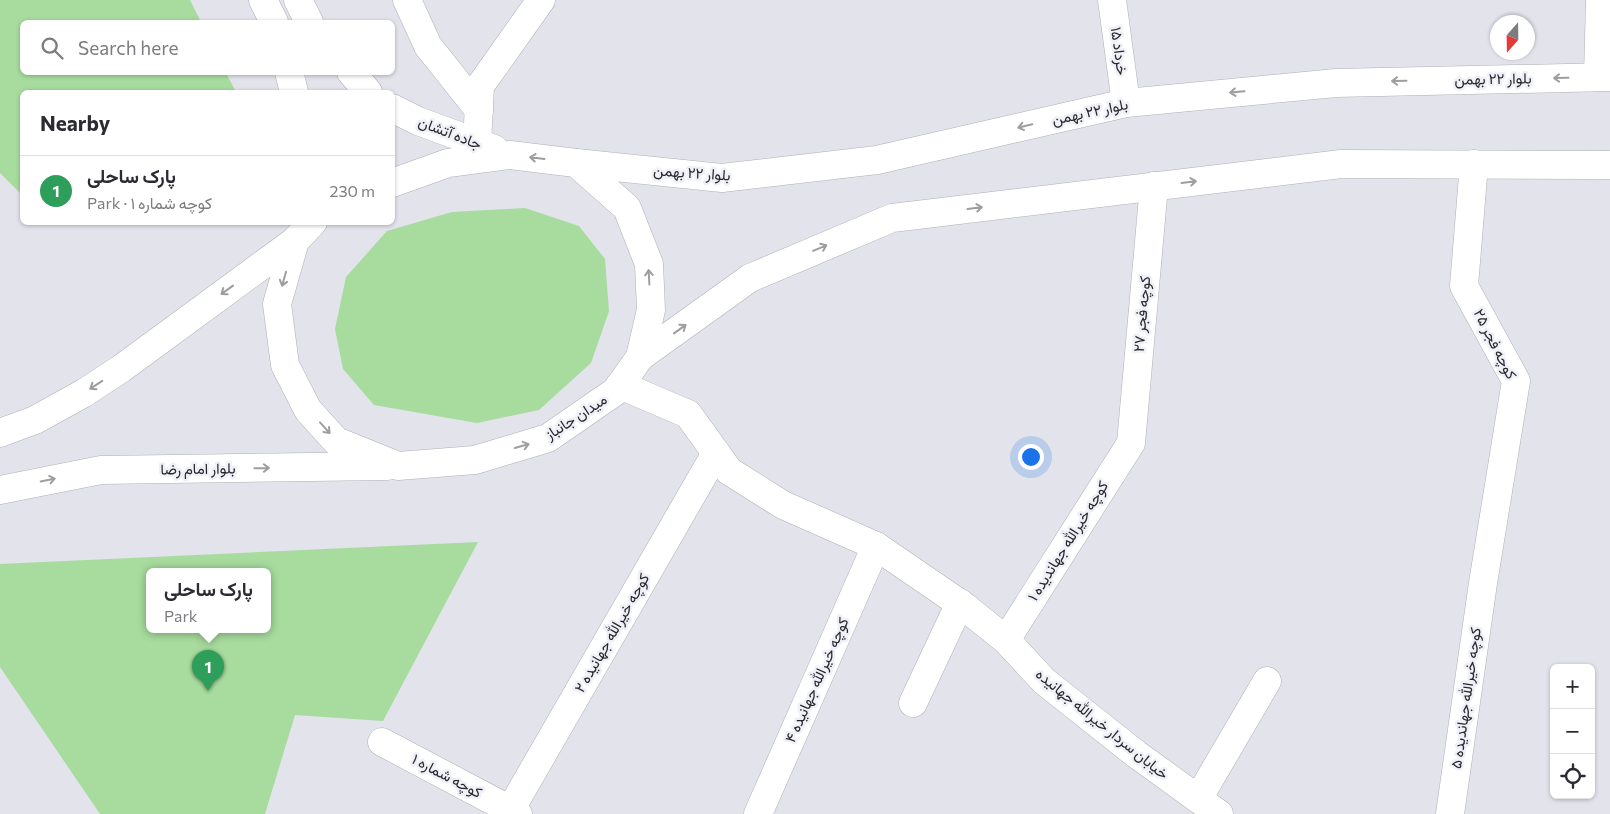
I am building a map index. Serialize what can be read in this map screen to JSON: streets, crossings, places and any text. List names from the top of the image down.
{
  "streets": {
    "main road": [
      "۱۵ خرداد",
      "بلوار ۲۲ بهمن",
      "جاده آتشان",
      "کوچه فجر ۲۷",
      "کوچه فجر ۲۵",
      "میدان جانباز",
      "بلوار امام رضا",
      "کوچه خیرالله جهاندیده ۱",
      "کوچه خیرالله جهانیده ۲",
      "کوچه خیرالله جهانیده ۴",
      "کوچه خیرالله جهاندیده ۵",
      "خیابان سردار خیرالله جهانیده",
      "کوچه شماره ۱"
    ]
  },
  "crossings": [
    ["۱۵ خرداد", "بلوار ۲۲ بهمن"],
    ["بلوار ۲۲ بهمن", "میدان جانباز"],
    ["کوچه فجر ۲۷", "کوچه خیرالله جهاندیده ۱"],
    ["کوچه فجر ۲۵", "کوچه خیرالله جهاندیده ۵"],
    ["میدان جانباز", "بلوار امام رضا"],
    ["میدان جانباز", "خیابان سردار خیرالله جهانیده"],
    ["کوچه خیرالله جهاندیده ۱", "خیابان سردار خیرالله جهانیده"],
    ["کوچه خیرالله جهانیده ۲", "خیابان سردار خیرالله جهانیده"],
    ["کوچه خیرالله جهانیده ۲", "کوچه شماره ۱"],
    ["کوچه خیرالله جهانیده ۴", "خیابان سردار خیرالله جهانیده"]
  ],
  "one_way": ["بلوار امام رضا"],
  "north": "bottom",
  "page": {
    "search": "Search here",
    "heading": "Nearby",
    "list": [
      {
        "mark": "1",
        "name": "پارک ساحلی",
        "note": "Park · کوچه شماره ۱",
        "value": "230 m"
      }
    ],
    "popup": ["پارک ساحلی", "Park"],
    "pins": "1",
    "map_buttons": ["+", "−"]
  }
}
